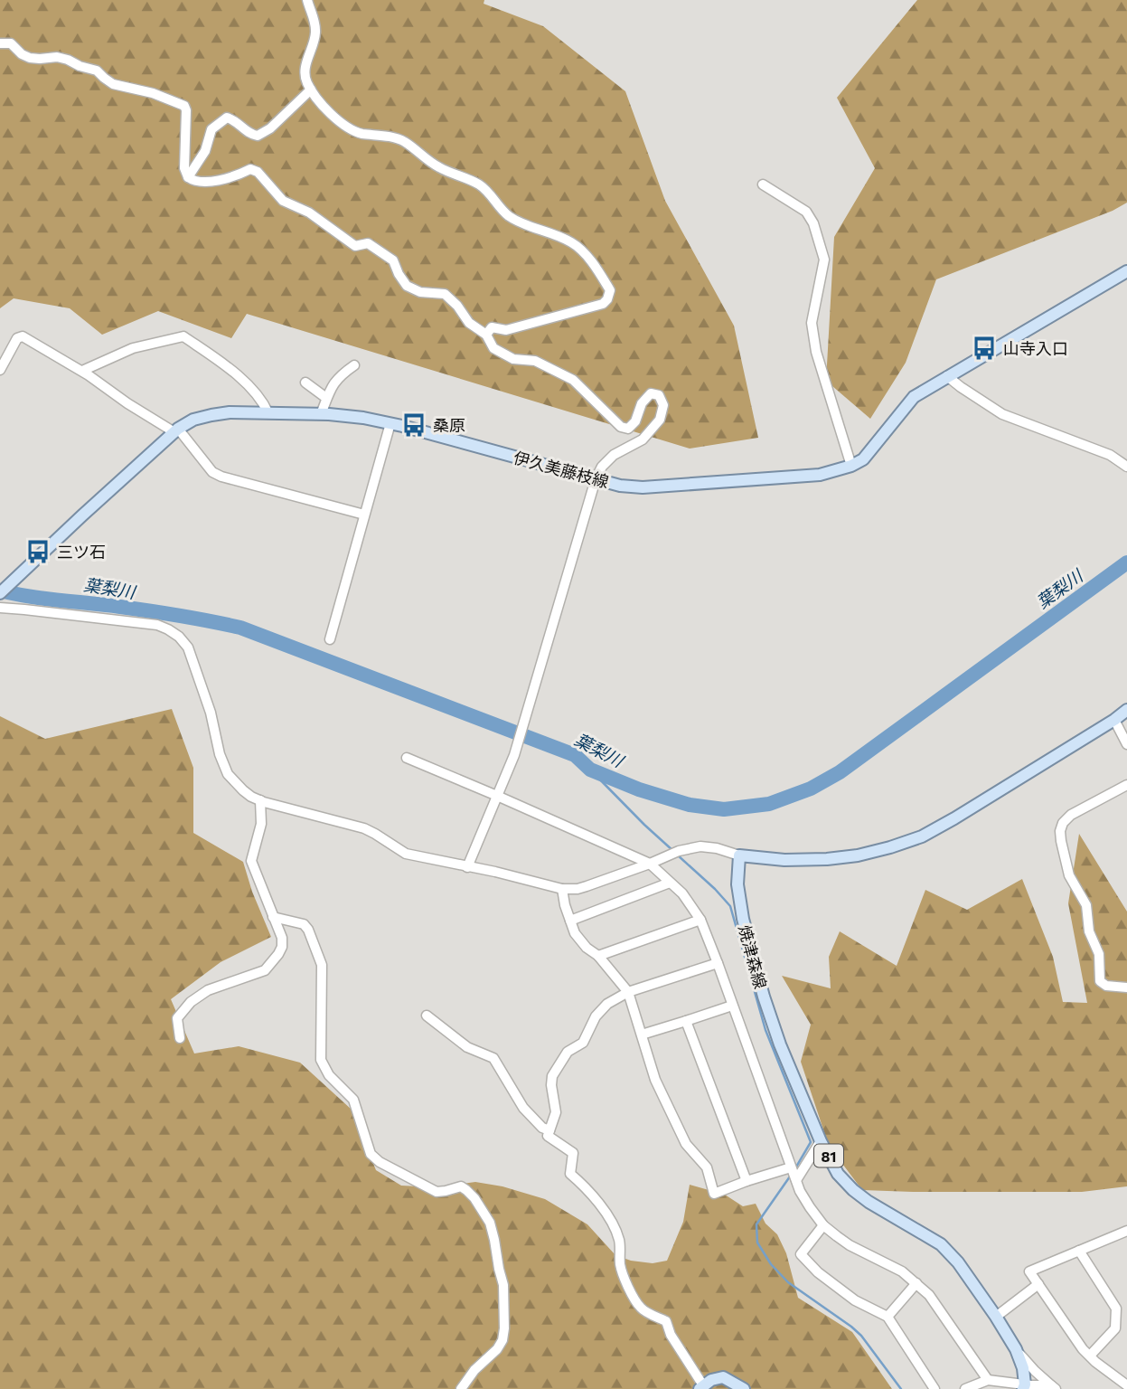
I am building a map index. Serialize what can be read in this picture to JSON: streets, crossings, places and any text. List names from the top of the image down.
{
  "streets": {
    "main road": ["伊久美藤枝線", "焼津森線", "81"]
  },
  "water": ["葉梨川"],
  "places": {
    "bus stop": ["山寺入口", "桑原", "三ツ石"]
  }
}
